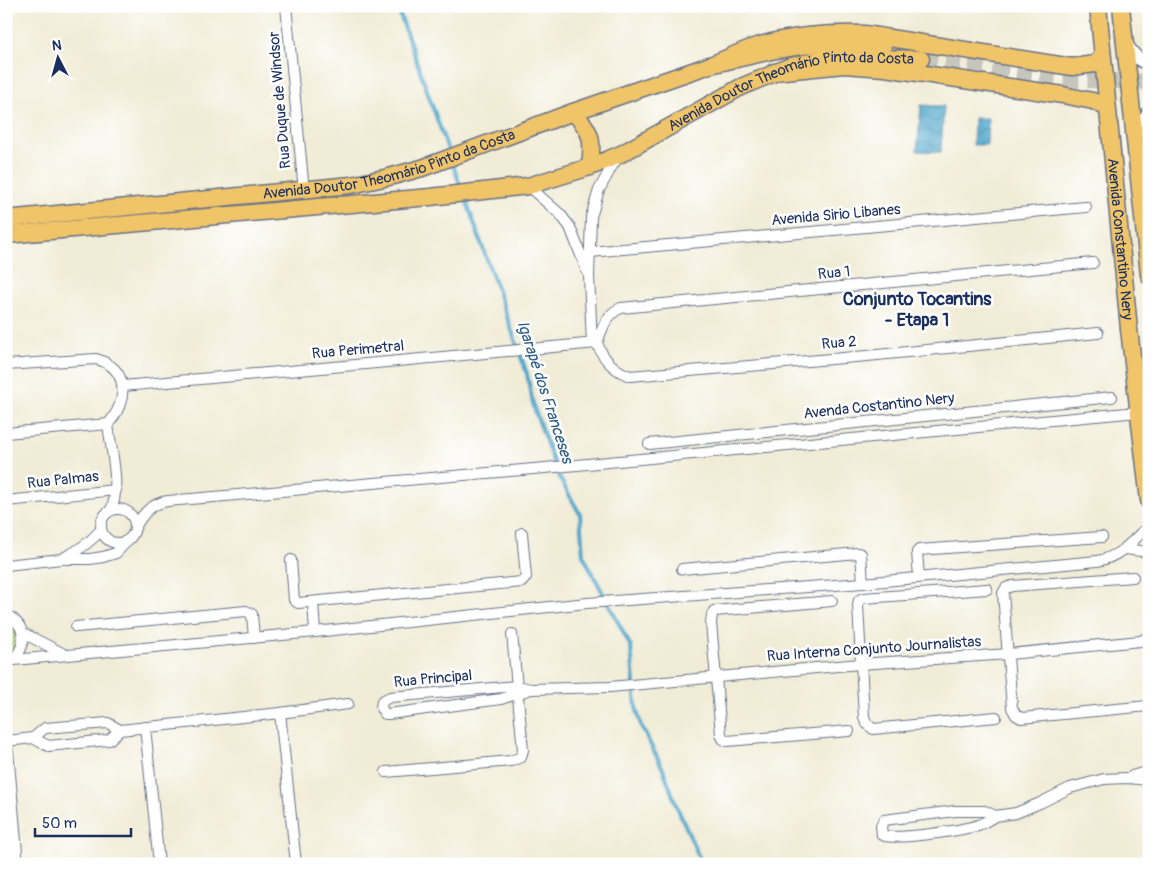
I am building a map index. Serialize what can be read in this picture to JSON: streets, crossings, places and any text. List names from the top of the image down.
{
  "streets": {
    "main road": ["Avenida Doutor Theomário Pinto da Costa", "Avenida Constantino Nery"],
    "street": [
      "Rua Duque de Windsor",
      "Avenida Sirio Libanes",
      "Rua 1",
      "Rua 2",
      "Rua Perimetral",
      "Avenda Costantino Nery",
      "Rua Palmas",
      "Rua Interna Conjunto Journalistas",
      "Rua Principal"
    ]
  },
  "crossings": [
    ["Avenida Doutor Theomário Pinto da Costa", "Rua Duque de Windsor"],
    ["Rua 1", "Rua 2"],
    ["Rua 1", "Rua Perimetral"],
    ["Rua 2", "Rua Perimetral"],
    ["Rua Interna Conjunto Journalistas", "Rua Principal"]
  ],
  "districts": ["Conjunto Tocantins - Etapa 1"],
  "water": ["Igarapé dos Franceses"],
  "scale_bar": "50 m",
  "north": "top"
}
